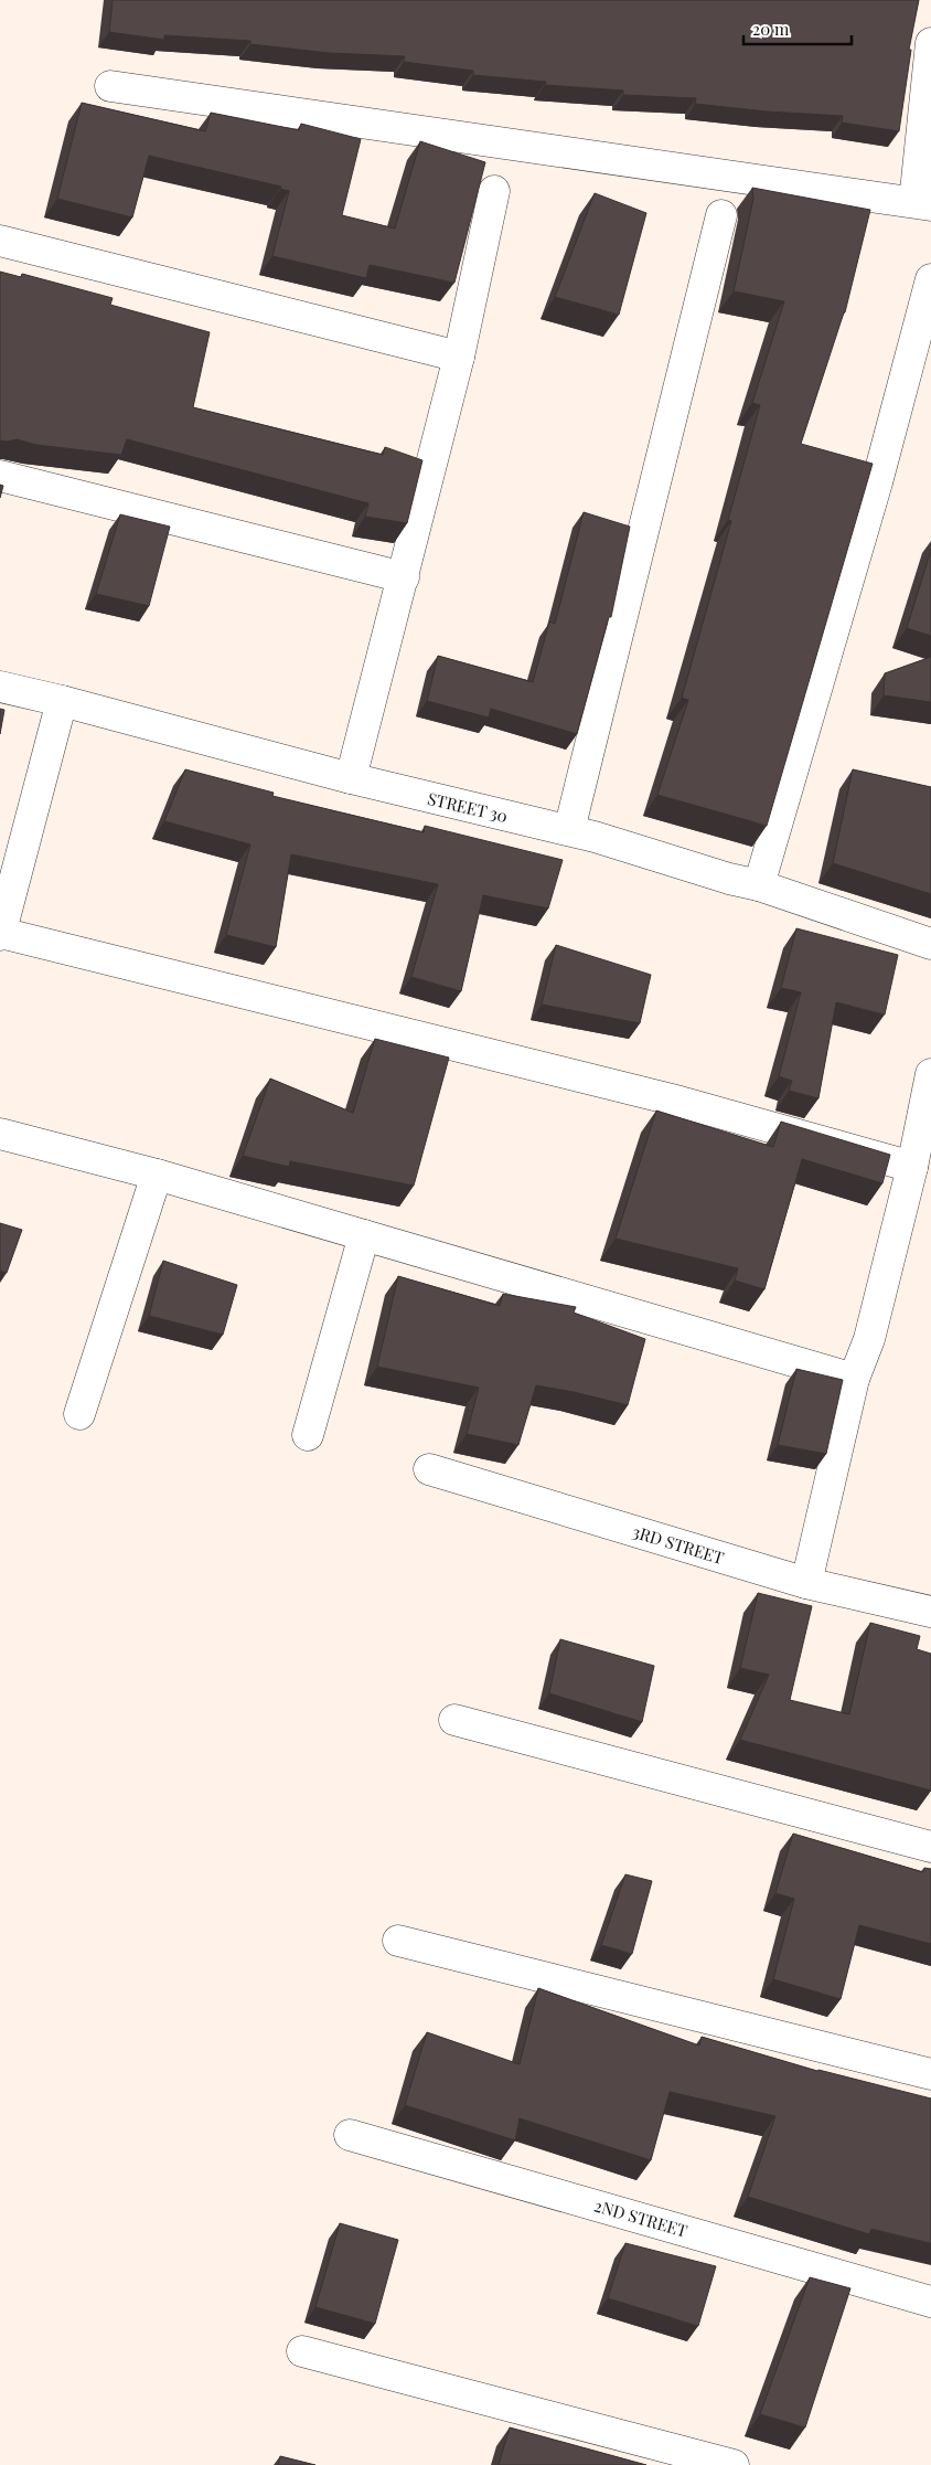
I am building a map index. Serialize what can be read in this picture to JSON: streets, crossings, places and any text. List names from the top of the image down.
{
  "streets": {
    "street": ["STREET 30", "3RD STREET", "2ND STREET"]
  },
  "scale_bar": "20 m"
}
